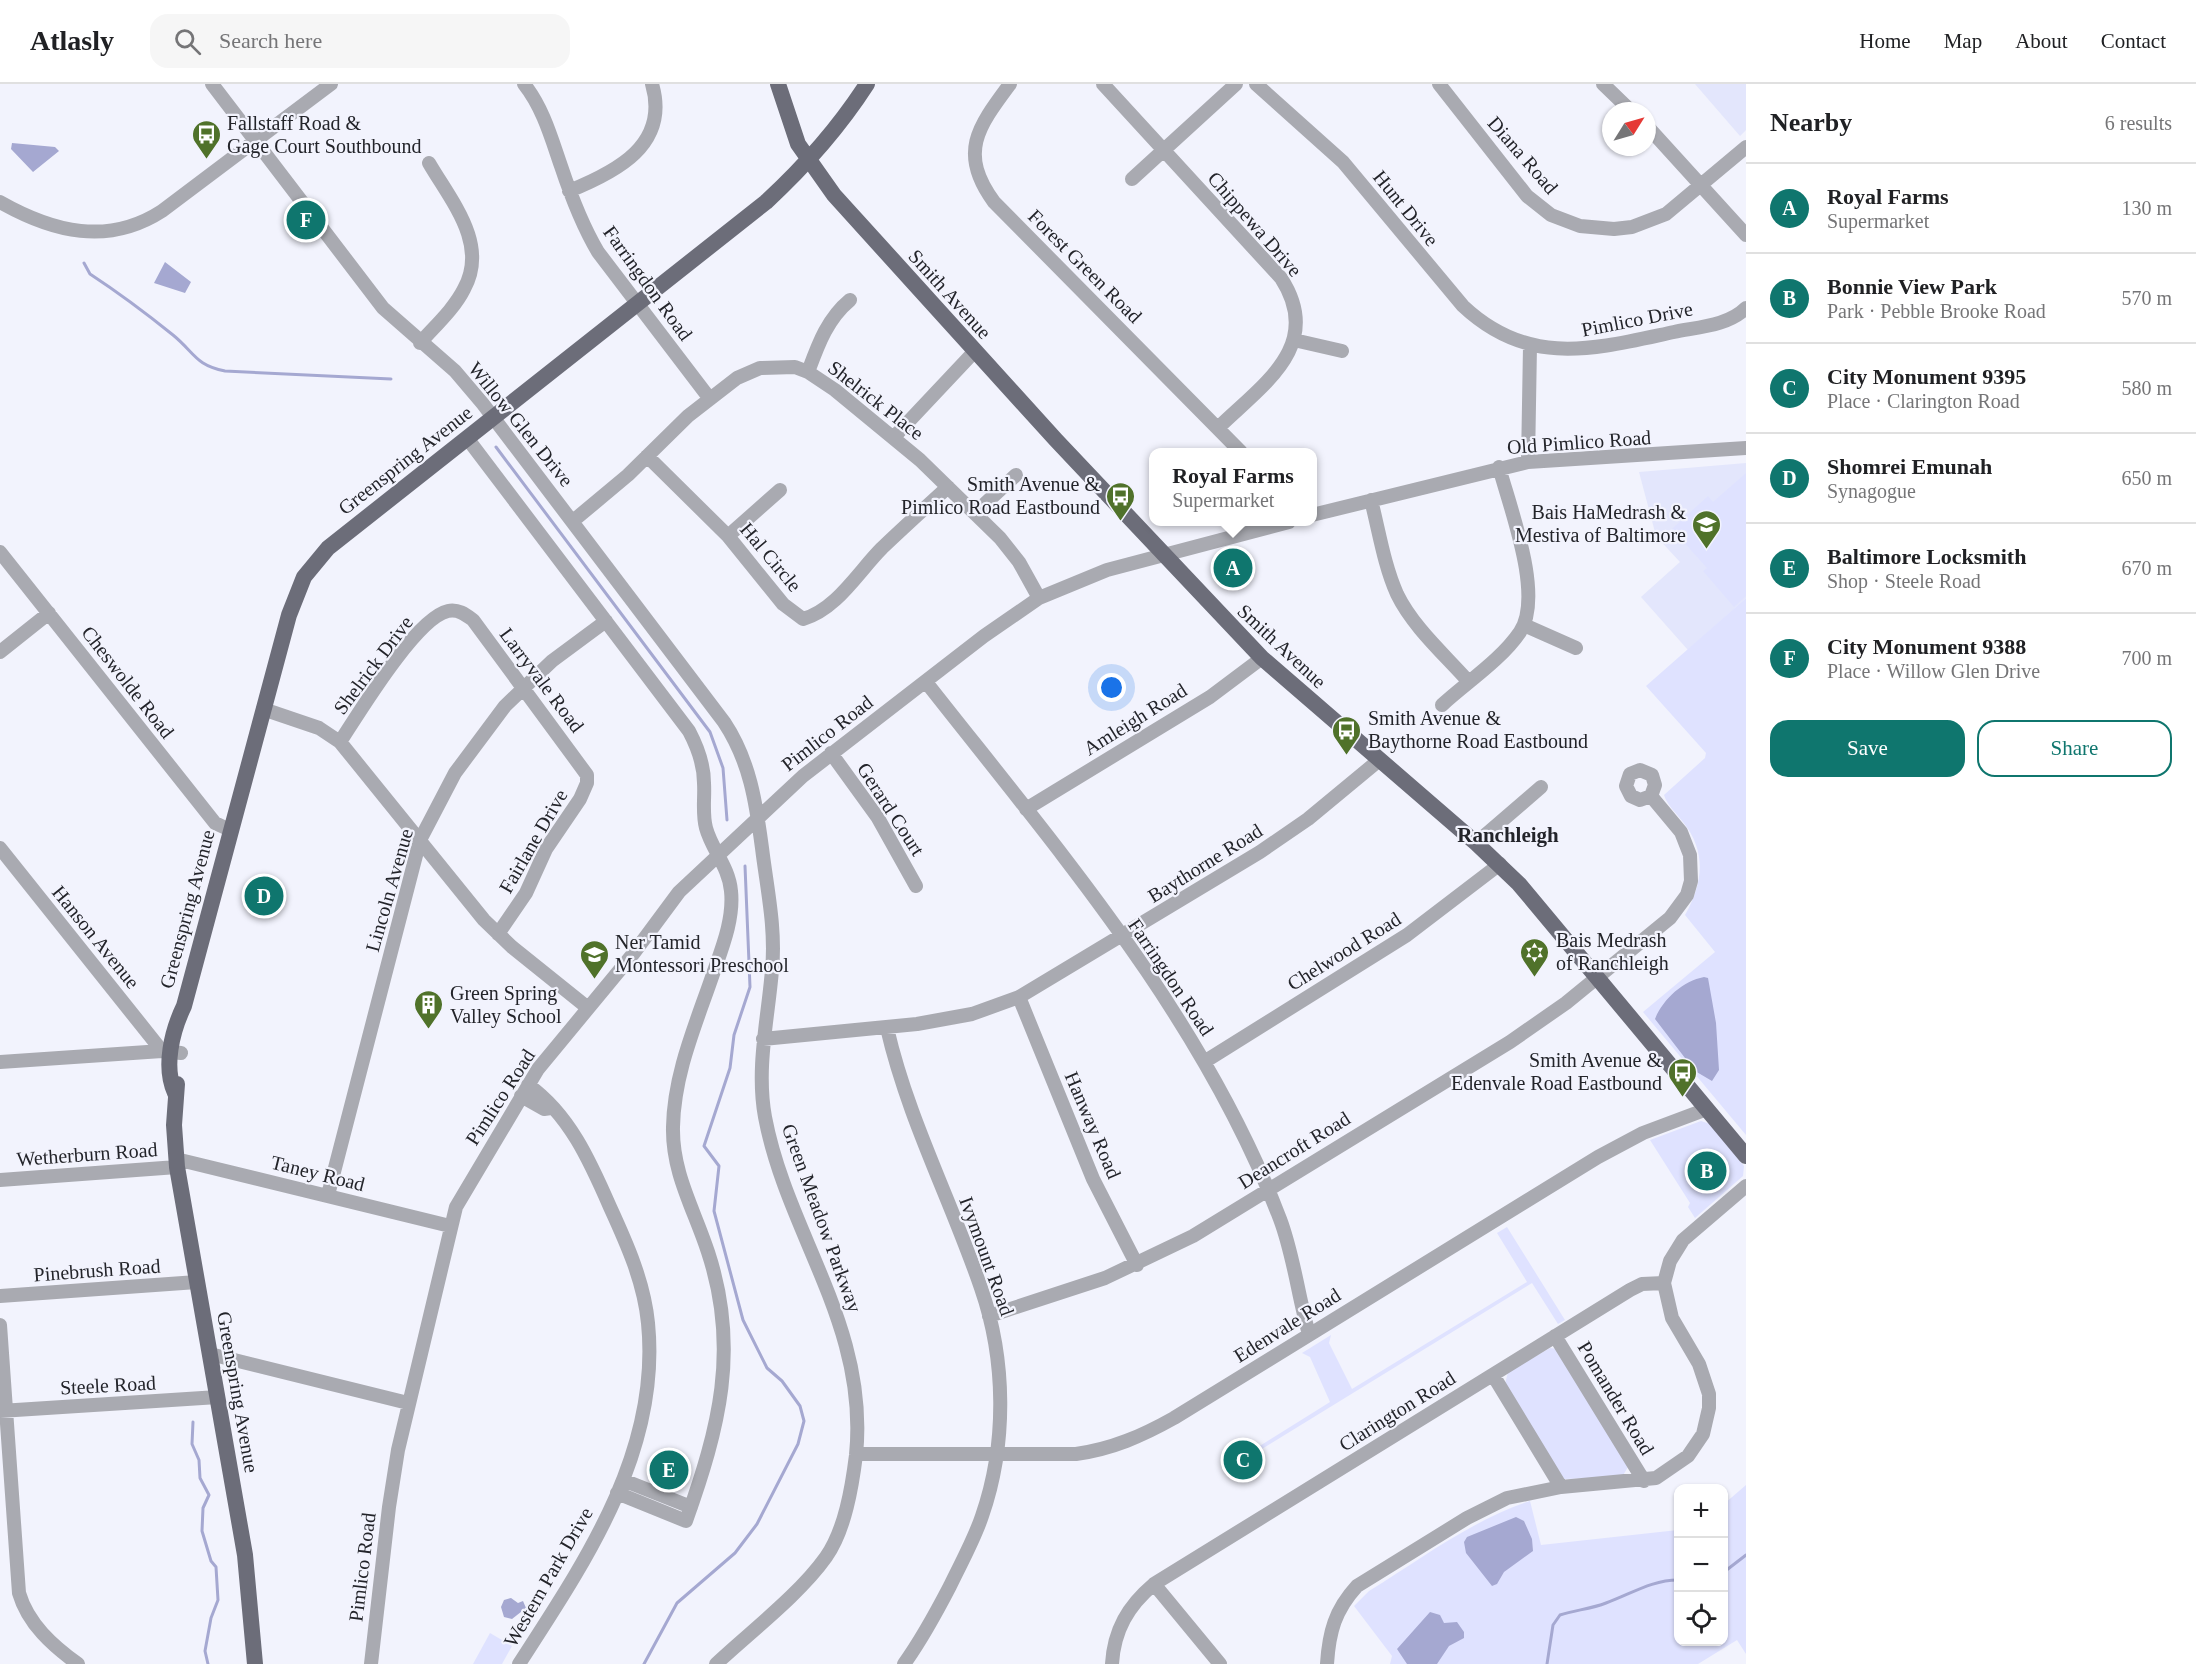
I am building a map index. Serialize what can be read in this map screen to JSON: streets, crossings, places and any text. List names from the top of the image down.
{
  "streets": {
    "main road": ["Smith Avenue", "Greenspring Avenue"],
    "street": [
      "Diana Road",
      "Hunt Drive",
      "Chippewa Drive",
      "Forest Green Road",
      "Farringdon Road",
      "Pimlico Drive",
      "Shelrick Place",
      "Willow Glen Drive",
      "Old Pimlico Road",
      "Hal Circle",
      "Shelrick Drive",
      "Larryvale Road",
      "Cheswolde Road",
      "Amleigh Road",
      "Pimlico Road",
      "Gerard Court",
      "Fairlane Drive",
      "Baythorne Road",
      "Lincoln Avenue",
      "Hanson Avenue",
      "Chelwood Road",
      "Hanway Road",
      "Deancroft Road",
      "Wetherburn Road",
      "Taney Road",
      "Green Meadow Parkway",
      "Ivymount Road",
      "Pinebrush Road",
      "Edenvale Road",
      "Steele Road",
      "Pomander Road",
      "Clarington Road",
      "Western Park Drive"
    ]
  },
  "crossings": [
    ["Hunt Drive", "Pimlico Drive"],
    ["Chippewa Drive", "Forest Green Road"],
    ["Farringdon Road", "Shelrick Place"],
    ["Farringdon Road", "Greenspring Avenue"],
    ["Farringdon Road", "Amleigh Road"],
    ["Farringdon Road", "Pimlico Road"],
    ["Farringdon Road", "Baythorne Road"],
    ["Farringdon Road", "Chelwood Road"],
    ["Farringdon Road", "Deancroft Road"],
    ["Farringdon Road", "Edenvale Road"],
    ["Smith Avenue", "Greenspring Avenue"],
    ["Smith Avenue", "Amleigh Road"],
    ["Smith Avenue", "Pimlico Road"],
    ["Smith Avenue", "Baythorne Road"],
    ["Smith Avenue", "Chelwood Road"],
    ["Smith Avenue", "Deancroft Road"],
    ["Smith Avenue", "Edenvale Road"],
    ["Shelrick Place", "Willow Glen Drive"],
    ["Shelrick Place", "Hal Circle"],
    ["Shelrick Place", "Pimlico Road"],
    ["Willow Glen Drive", "Greenspring Avenue"],
    ["Willow Glen Drive", "Pimlico Road"],
    ["Willow Glen Drive", "Green Meadow Parkway"],
    ["Greenspring Avenue", "Cheswolde Road"],
    ["Greenspring Avenue", "Hanson Avenue"],
    ["Greenspring Avenue", "Wetherburn Road"],
    ["Greenspring Avenue", "Taney Road"],
    ["Greenspring Avenue", "Pinebrush Road"],
    ["Greenspring Avenue", "Steele Road"],
    ["Shelrick Drive", "Larryvale Road"],
    ["Larryvale Road", "Fairlane Drive"],
    ["Larryvale Road", "Lincoln Avenue"],
    ["Pimlico Road", "Gerard Court"],
    ["Pimlico Road", "Taney Road"],
    ["Pimlico Road", "Green Meadow Parkway"],
    ["Pimlico Road", "Western Park Drive"],
    ["Baythorne Road", "Hanway Road"],
    ["Baythorne Road", "Green Meadow Parkway"],
    ["Baythorne Road", "Ivymount Road"],
    ["Lincoln Avenue", "Taney Road"],
    ["Hanway Road", "Deancroft Road"],
    ["Deancroft Road", "Ivymount Road"],
    ["Wetherburn Road", "Taney Road"],
    ["Green Meadow Parkway", "Edenvale Road"],
    ["Ivymount Road", "Edenvale Road"],
    ["Pomander Road", "Clarington Road"]
  ],
  "districts": ["Ranchleigh"],
  "places": {
    "bus stop": [
      "Fallstaff Road & Gage Court Southbound",
      "Smith Avenue & Pimlico Road Eastbound",
      "Smith Avenue & Baythorne Road Eastbound",
      "Smith Avenue & Edenvale Road Eastbound"
    ],
    "school or university": ["Bais HaMedrash & Mestiva of Baltimore", "Ner Tamid Montessori Preschool"],
    "synagogue": ["Bais Medrash of Ranchleigh"],
    "building": ["Green Spring Valley School"]
  },
  "north": "top right",
  "page": {
    "header": "Atlasly",
    "search": "Search here",
    "nav": [
      "Home",
      "Map",
      "About",
      "Contact"
    ],
    "heading": ["Nearby", "6 results"],
    "list": [
      {
        "mark": "A",
        "name": "Royal Farms",
        "note": "Supermarket",
        "value": "130 m"
      },
      {
        "mark": "B",
        "name": "Bonnie View Park",
        "note": "Park · Pebble Brooke Road",
        "value": "570 m"
      },
      {
        "mark": "C",
        "name": "City Monument 9395",
        "note": "Place · Clarington Road",
        "value": "580 m"
      },
      {
        "mark": "D",
        "name": "Shomrei Emunah",
        "note": "Synagogue",
        "value": "650 m"
      },
      {
        "mark": "E",
        "name": "Baltimore Locksmith",
        "note": "Shop · Steele Road",
        "value": "670 m"
      },
      {
        "mark": "F",
        "name": "City Monument 9388",
        "note": "Place · Willow Glen Drive",
        "value": "700 m"
      }
    ],
    "pins": [
      "F",
      "A",
      "D",
      "B",
      "C",
      "E"
    ],
    "popup": ["Royal Farms", "Supermarket"],
    "buttons": ["Save", "Share"],
    "map_buttons": ["+", "−"]
  }
}
